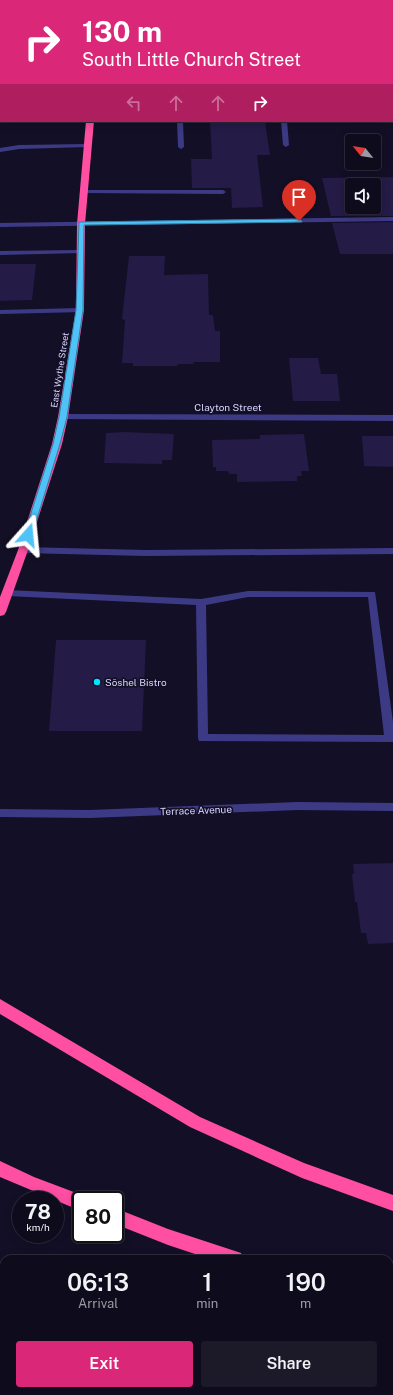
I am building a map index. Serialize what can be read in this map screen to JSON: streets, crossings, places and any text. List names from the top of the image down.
{
  "streets": {
    "highway": ["East Wythe Street"],
    "street": ["Clayton Street", "Terrace Avenue"]
  },
  "crossings": [
    ["East Wythe Street", "Clayton Street"]
  ],
  "places": ["Sōshel Bistro"],
  "north": "top left",
  "page": {
    "turn": ["130 m", "South Little Church Street"],
    "speed": "78 km/h",
    "limit": "80",
    "eta": [
      "06:13",
      "Arrival",
      "1",
      "min",
      "190",
      "m"
    ],
    "buttons": ["Exit", "Share"]
  }
}
